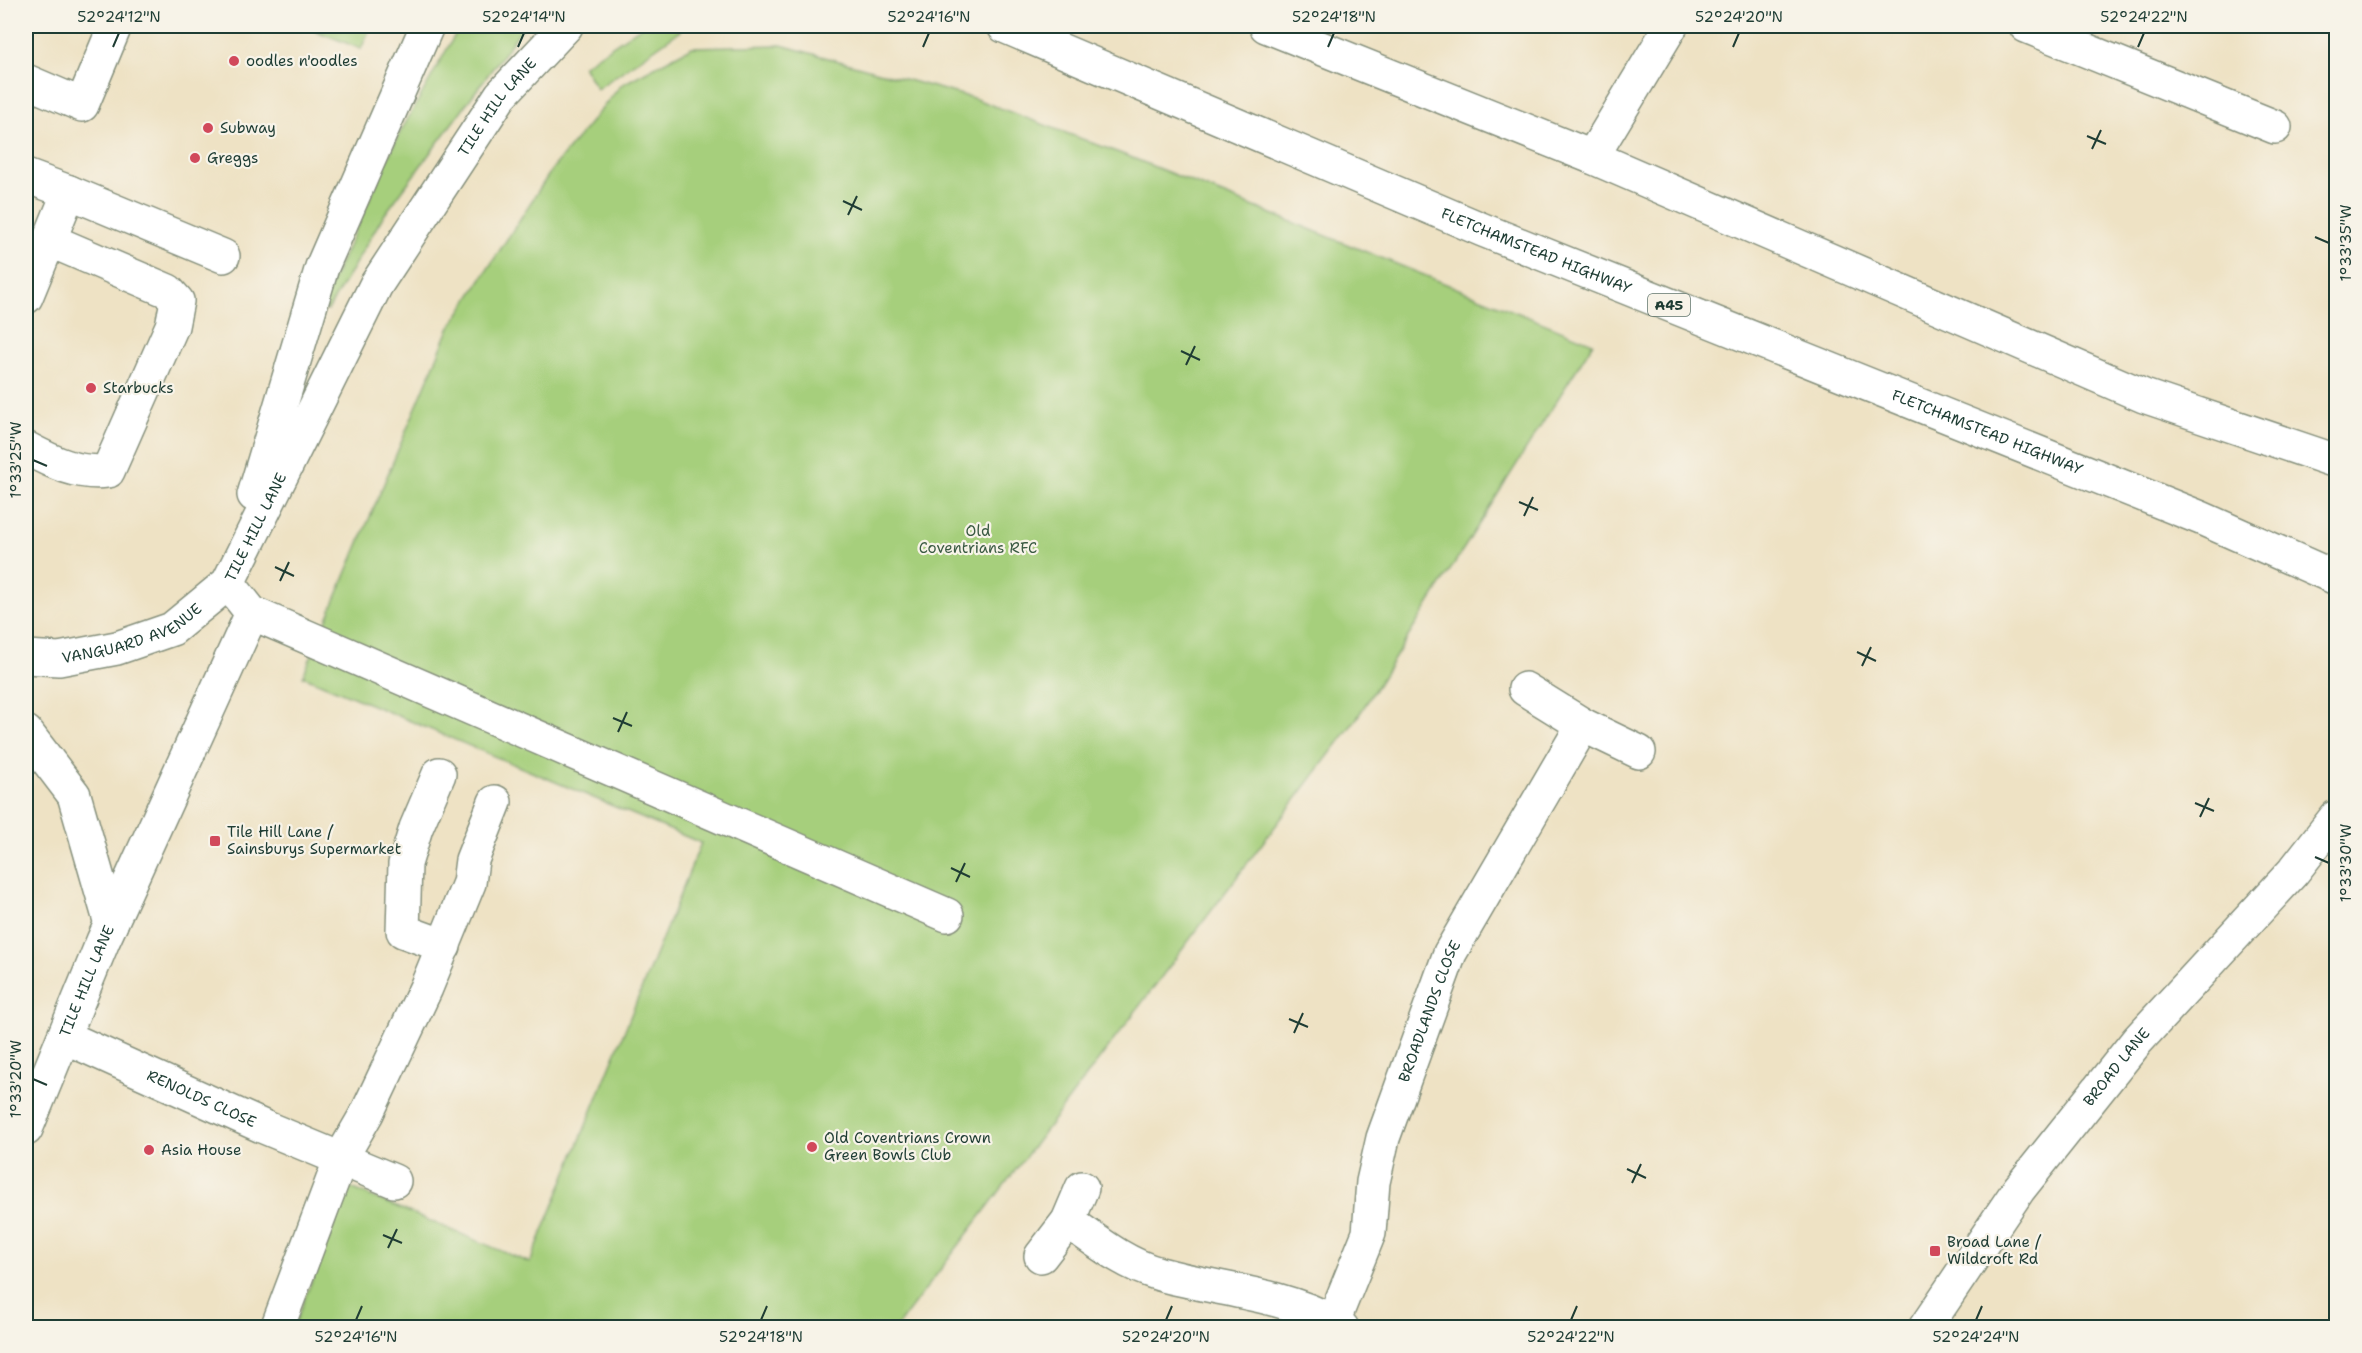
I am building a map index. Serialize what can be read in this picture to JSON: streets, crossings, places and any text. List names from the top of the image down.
{
  "streets": {
    "main road": [
      "TILE HILL LANE",
      "FLETCHAMSTEAD HIGHWAY",
      "A45",
      "VANGUARD AVENUE",
      "BROADLANDS CLOSE",
      "BROAD LANE",
      "RENOLDS CLOSE"
    ]
  },
  "crossings": [
    ["TILE HILL LANE", "VANGUARD AVENUE"],
    ["TILE HILL LANE", "RENOLDS CLOSE"]
  ],
  "parks": ["Old Coventrians RFC"],
  "places": {
    "other": [
      "oodles n'oodles",
      "Subway",
      "Greggs",
      "Starbucks",
      "Old Coventrians Crown Green Bowls Club",
      "Asia House"
    ],
    "transit": ["Tile Hill Lane / Sainsburys Supermarket", "Broad Lane / Wildcroft Rd"]
  },
  "coordinates": [
    "52°24'12\"N",
    "52°24'14\"N",
    "52°24'16\"N",
    "52°24'18\"N",
    "52°24'20\"N",
    "52°24'22\"N",
    "1°33'35\"W",
    "1°33'25\"W",
    "1°33'30\"W",
    "1°33'20\"W",
    "52°24'24\"N"
  ]
}
